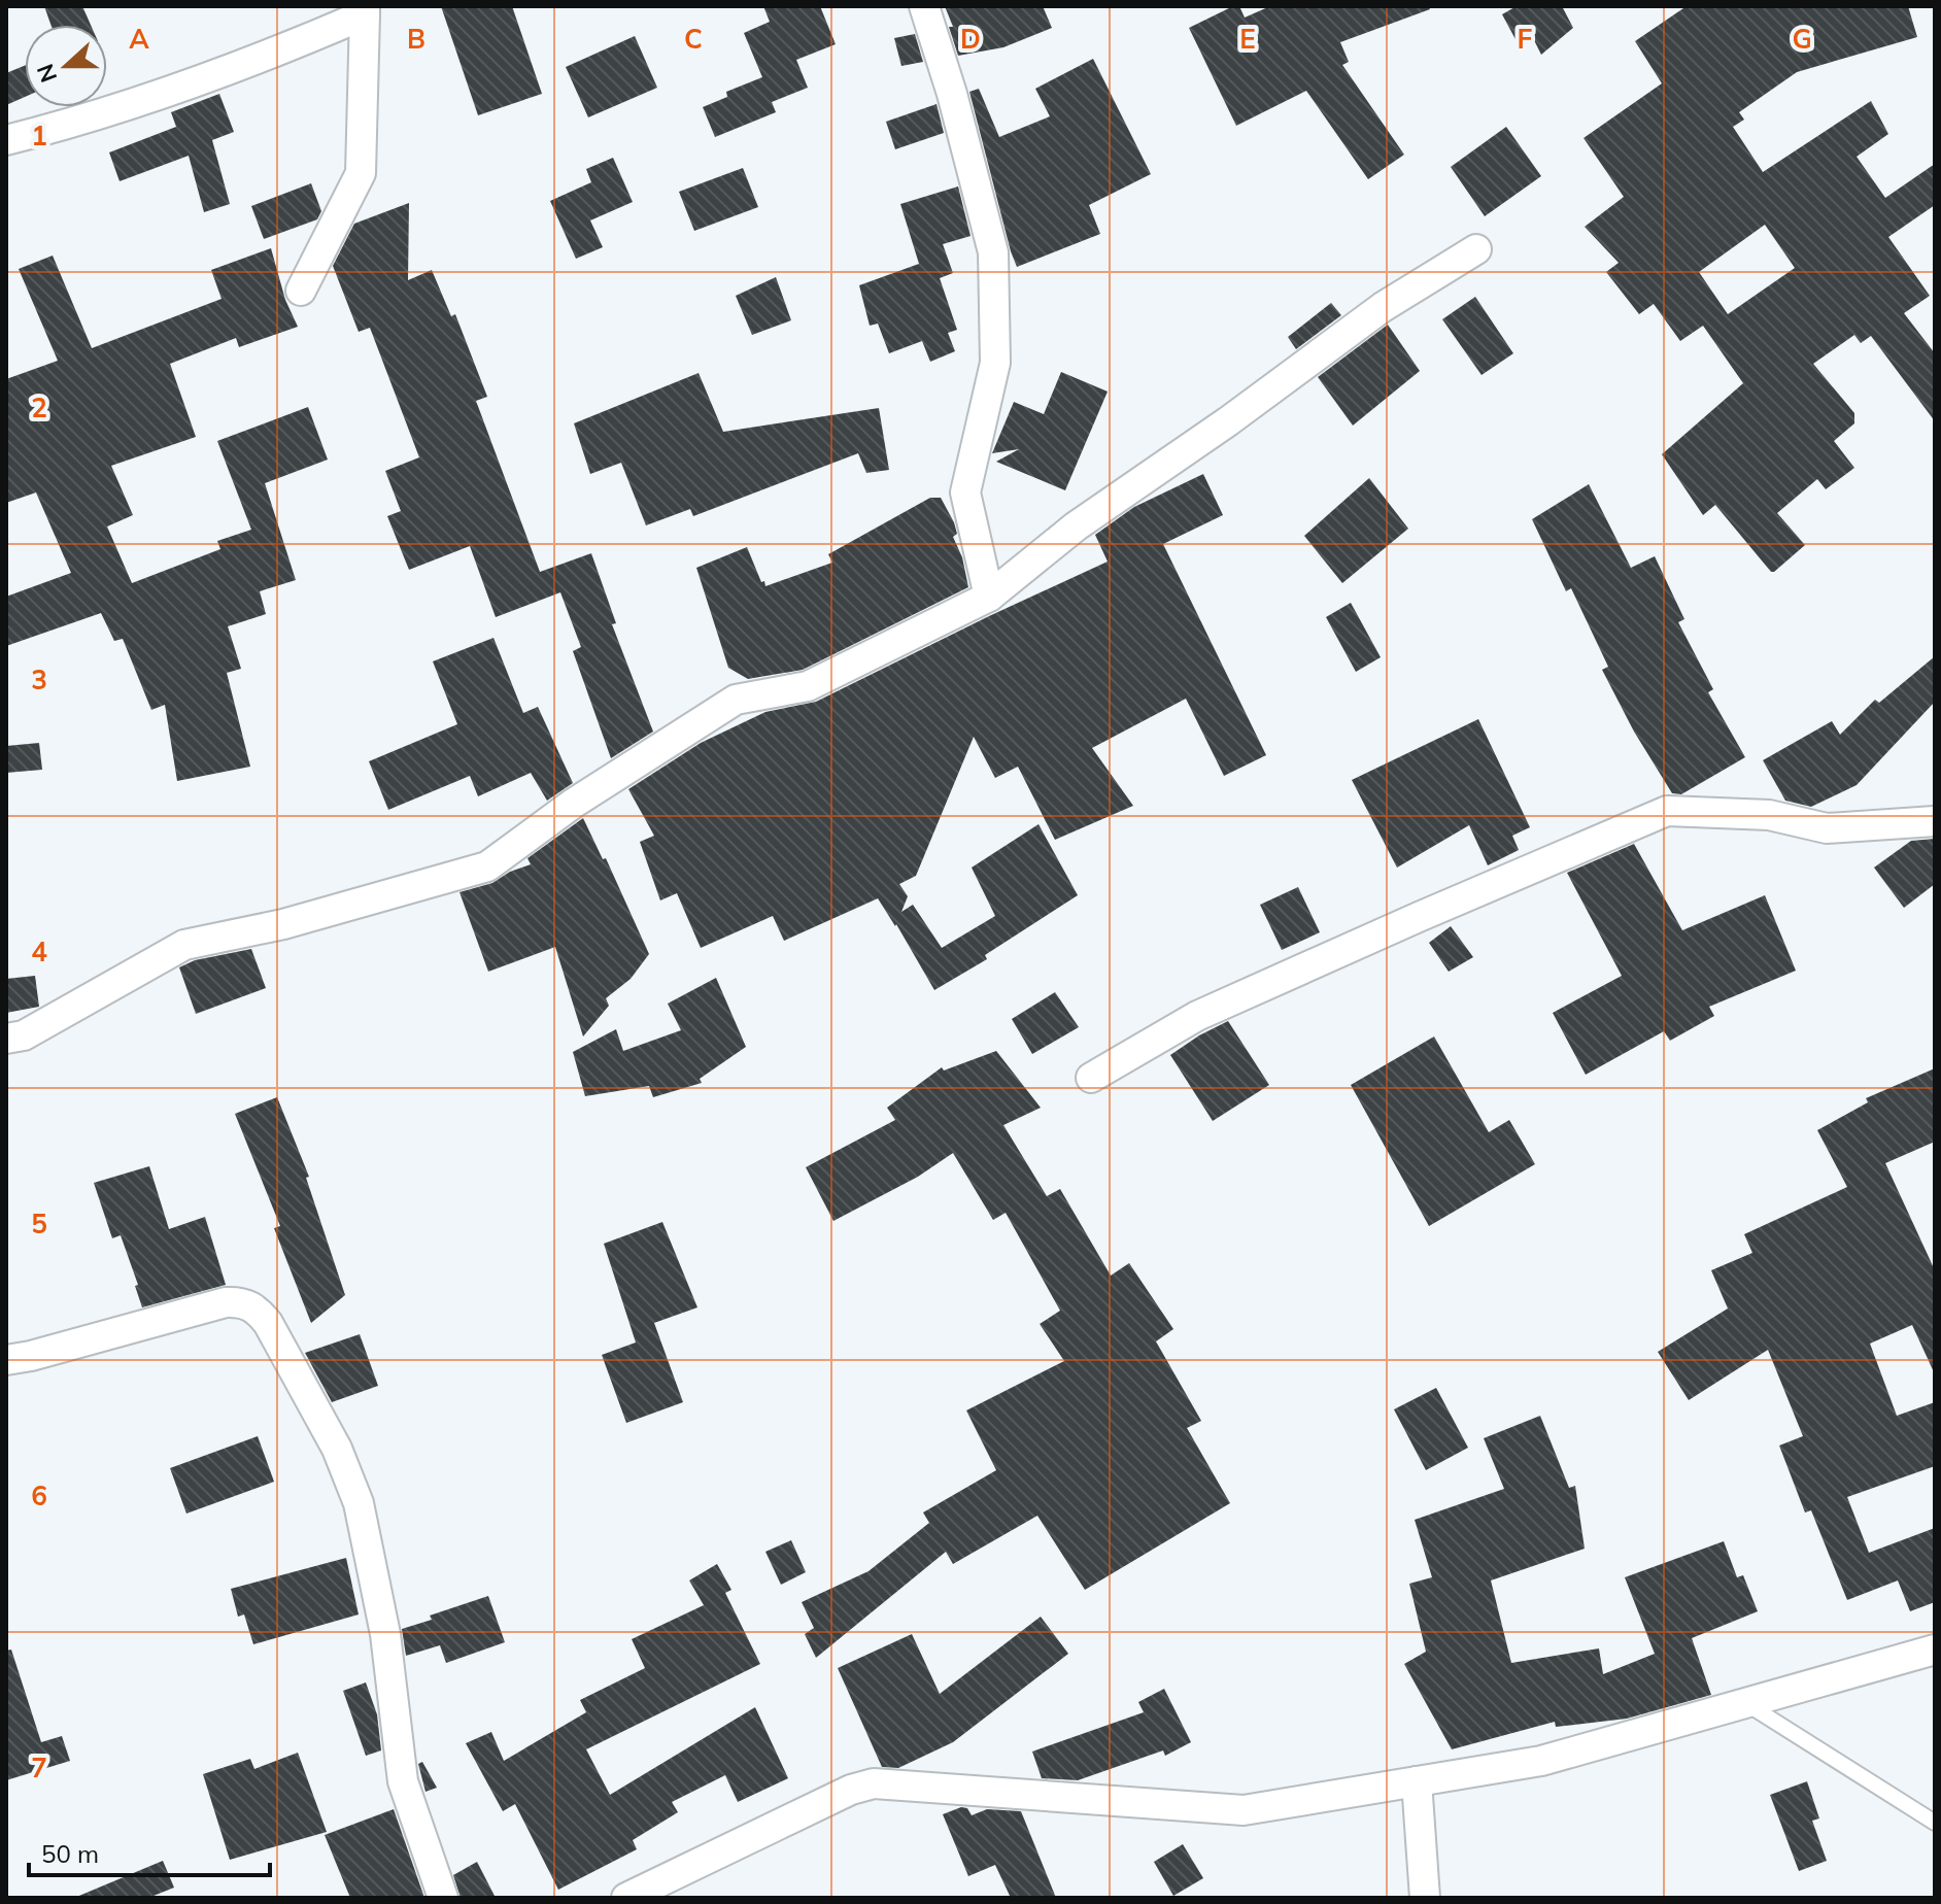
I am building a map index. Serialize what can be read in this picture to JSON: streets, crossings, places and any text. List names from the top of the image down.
{
  "scale_bar": "50 m",
  "north": "left",
  "grid": {
    "columns": [
      "A",
      "B",
      "C",
      "D",
      "E",
      "F",
      "G"
    ],
    "rows": [
      "1",
      "2",
      "3",
      "4",
      "5",
      "6",
      "7"
    ]
  }
}
